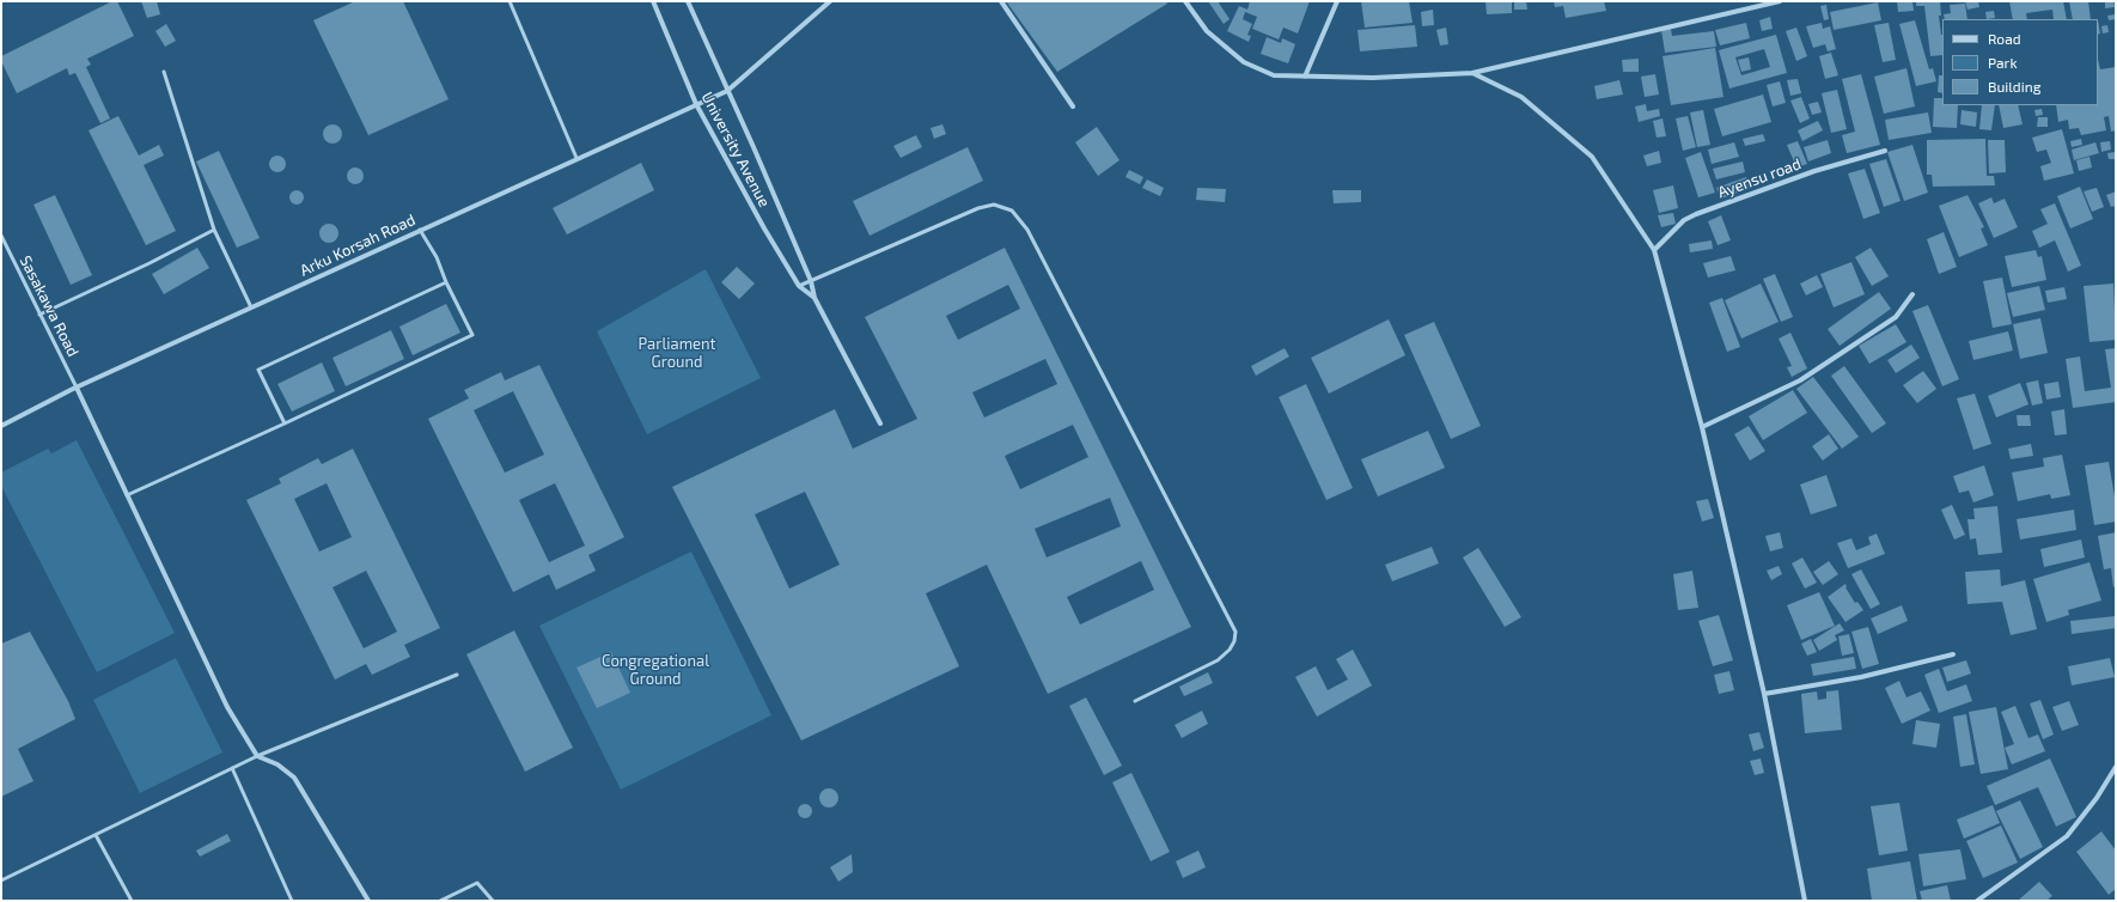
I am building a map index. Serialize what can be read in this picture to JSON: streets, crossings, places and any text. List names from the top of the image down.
{
  "streets": {
    "street": ["University Avenue", "Ayensu road", "Arku Korsah Road"],
    "lane": ["Sasakawa Road"]
  },
  "crossings": [
    ["University Avenue", "Arku Korsah Road"],
    ["Arku Korsah Road", "Sasakawa Road"]
  ],
  "parks": ["Parliament Ground", "Congregational Ground"],
  "legend": ["Road", "Park", "Building"]
}
